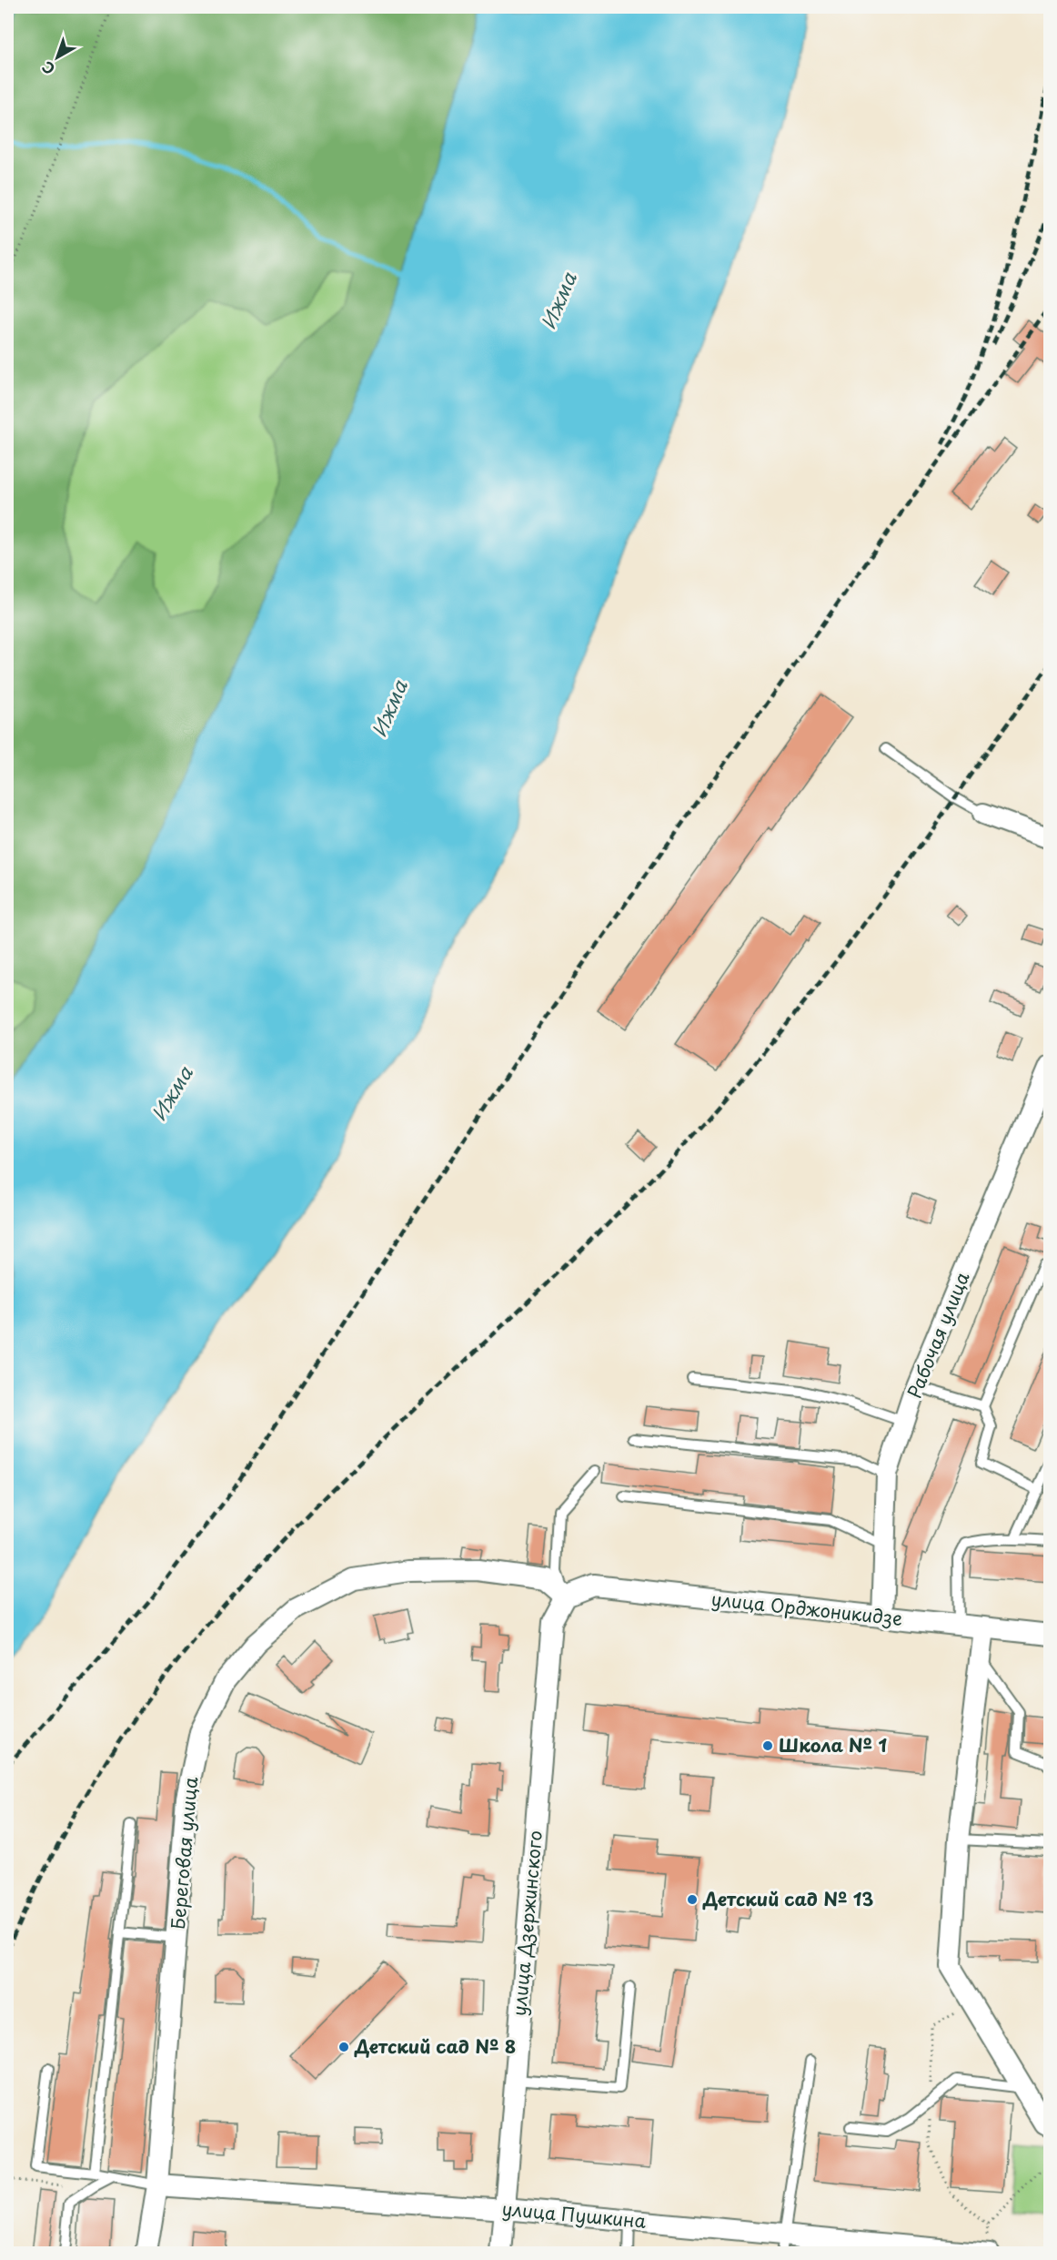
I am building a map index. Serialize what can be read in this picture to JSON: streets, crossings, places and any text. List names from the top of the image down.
{
  "streets": {
    "street": [
      "Рабочая улица",
      "улица Орджоникидзе",
      "Береговая улица",
      "улица Дзержинского",
      "улица Пушкина"
    ]
  },
  "crossings": [
    ["Рабочая улица", "улица Орджоникидзе"],
    ["улица Орджоникидзе", "Береговая улица"],
    ["улица Орджоникидзе", "улица Дзержинского"],
    ["Береговая улица", "улица Дзержинского"],
    ["Береговая улица", "улица Пушкина"],
    ["улица Дзержинского", "улица Пушкина"]
  ],
  "water": ["Ижма"],
  "places": ["Школа № 1", "Детский сад № 13", "Детский сад № 8"],
  "north": "bottom left"
}
